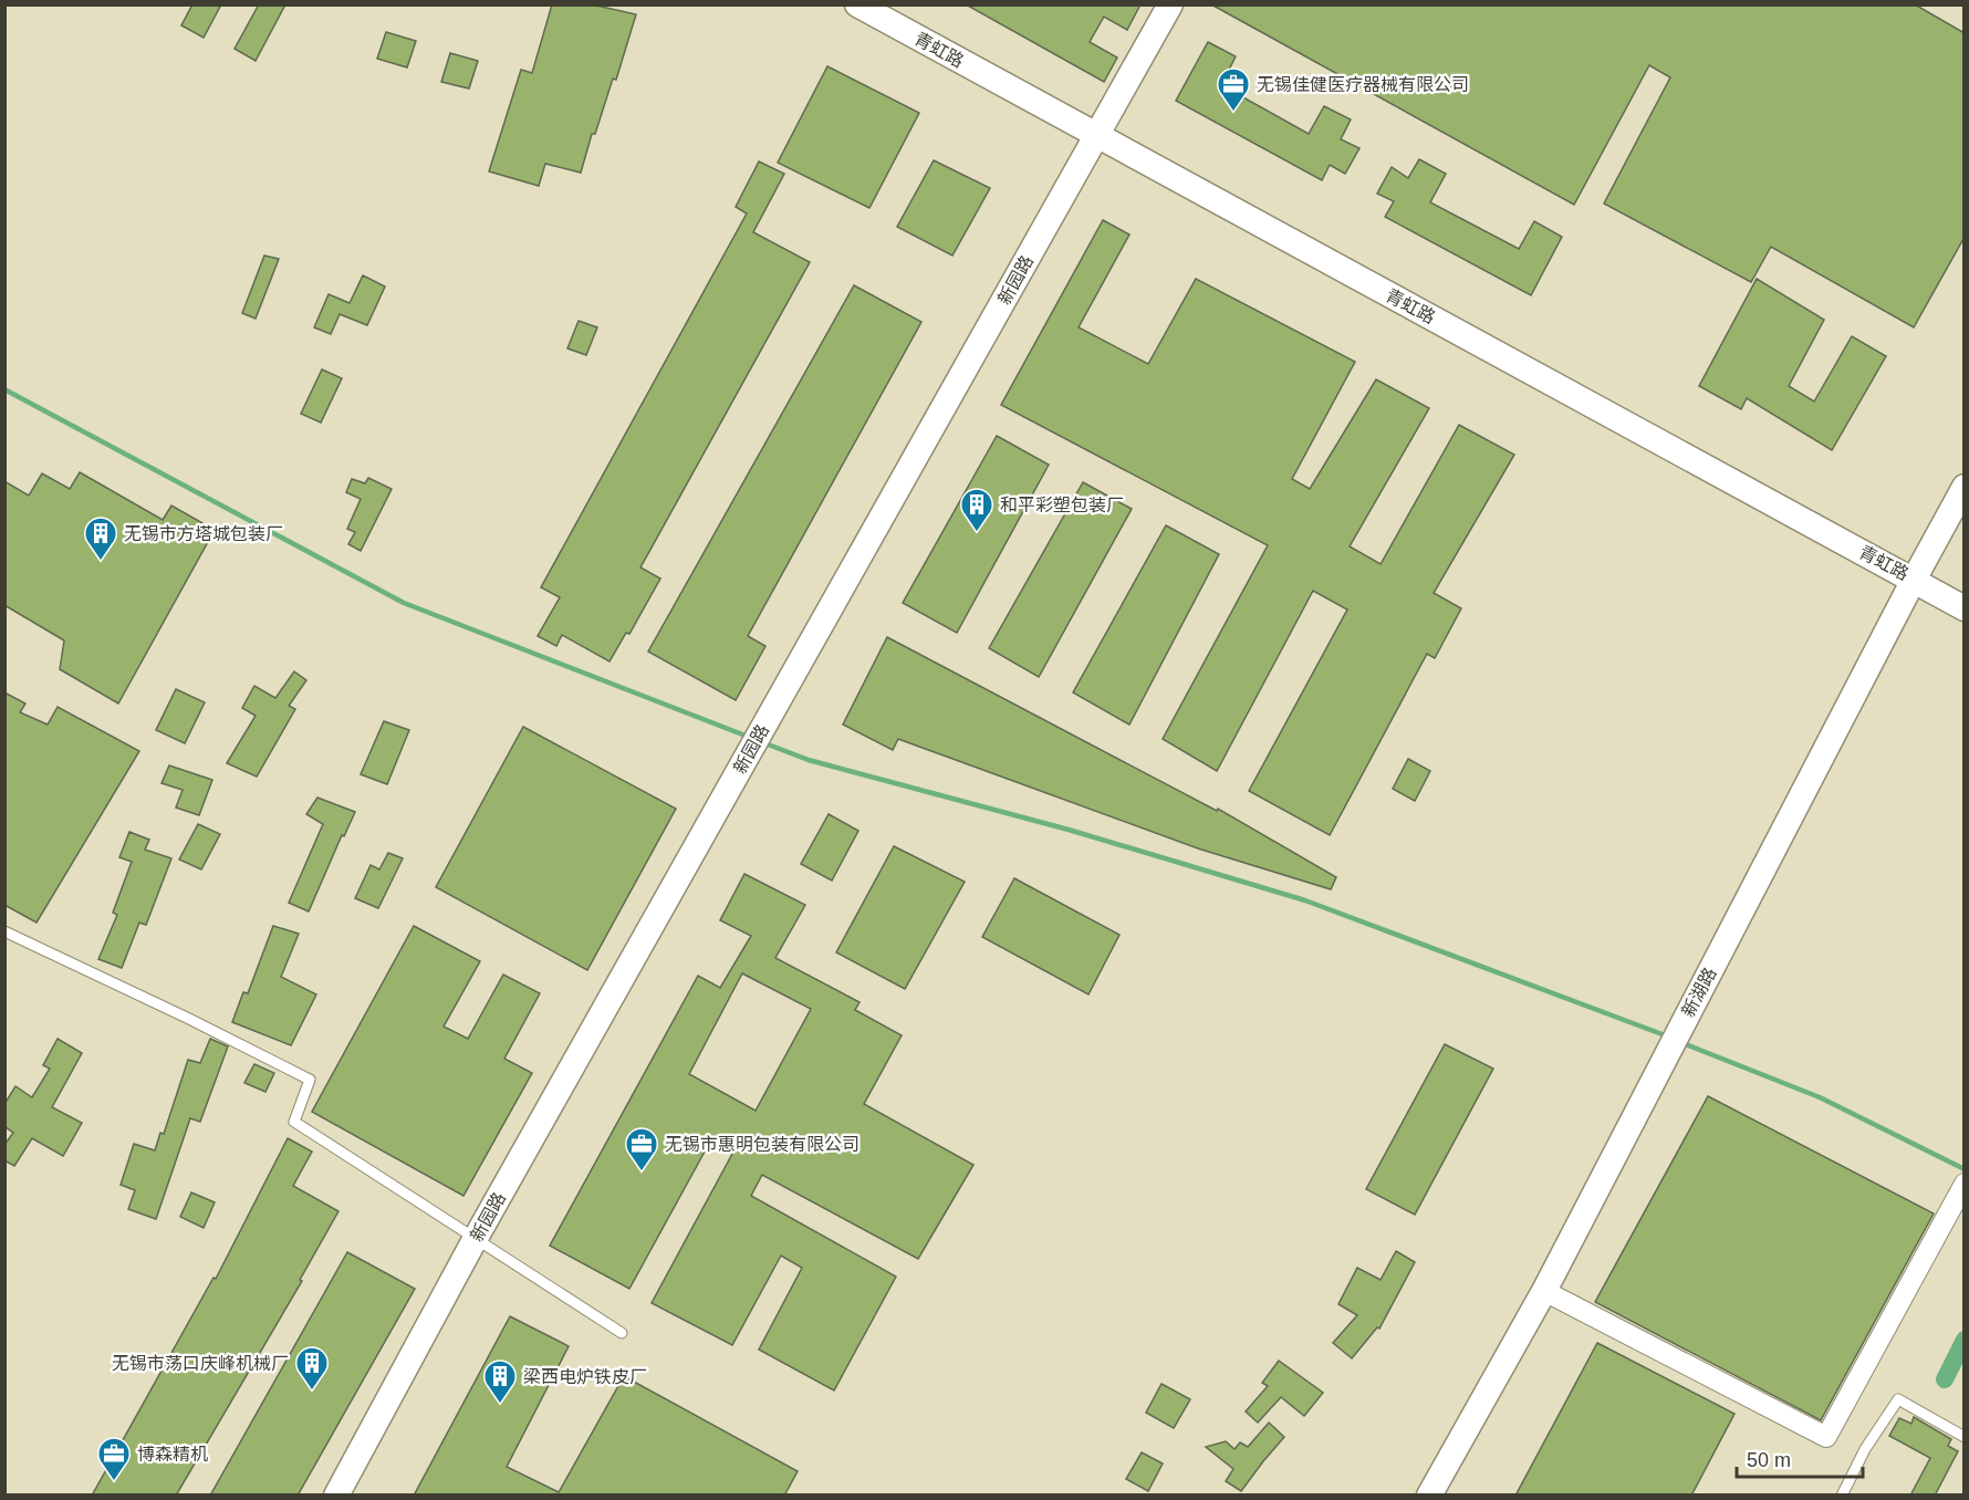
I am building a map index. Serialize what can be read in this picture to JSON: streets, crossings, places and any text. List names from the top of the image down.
{
  "streets": {
    "street": ["青虹路", "新园路", "新湖路"]
  },
  "crossings": [
    ["青虹路", "新园路"],
    ["青虹路", "新湖路"]
  ],
  "places": {
    "office": ["无锡佳健医疗器械有限公司", "无锡市惠明包装有限公司", "博森精机"],
    "building": [
      "和平彩塑包装厂",
      "无锡市方塔城包装厂",
      "无锡市荡口庆峰机械厂",
      "梁西电炉铁皮厂"
    ]
  },
  "scale_bar": "50 m"
}
